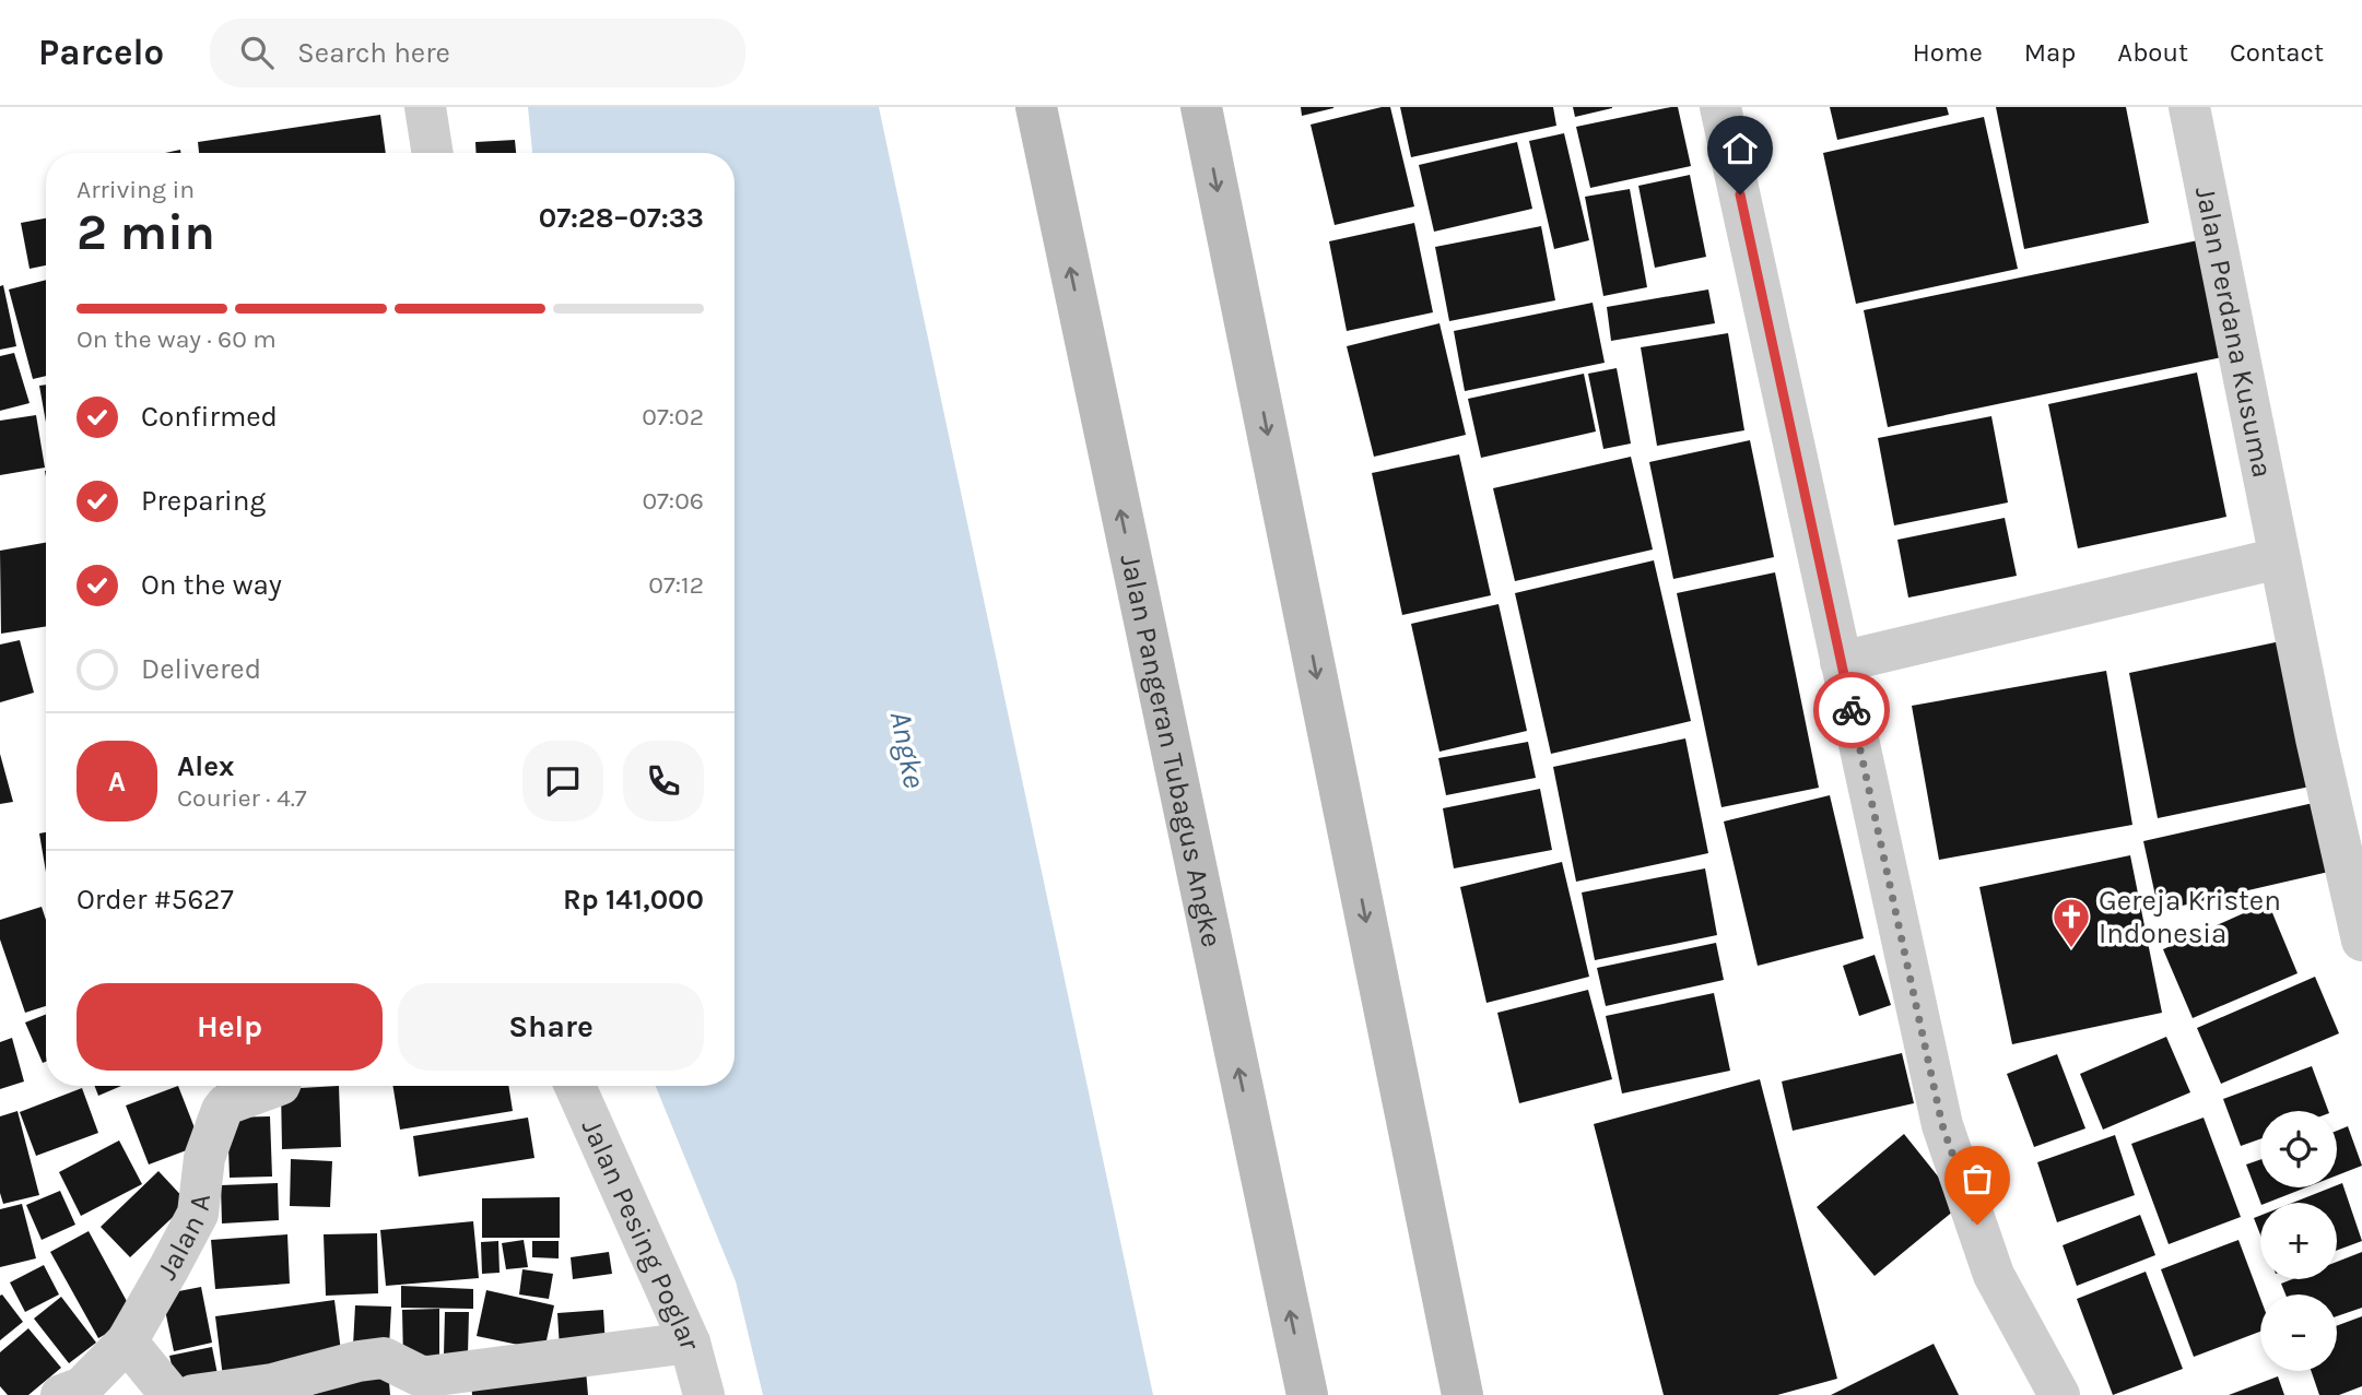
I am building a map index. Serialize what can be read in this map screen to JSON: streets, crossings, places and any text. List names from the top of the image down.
{
  "streets": {
    "main road": ["Jalan Pangeran Tubagus Angke"],
    "street": ["Jalan Perdana Kusuma", "Jalan Pesing Poglar", "Jalan A"]
  },
  "water": ["Angke"],
  "places": {
    "church": ["Gereja Kristen Indonesia"]
  },
  "page": {
    "header": "Parcelo",
    "search": "Search here",
    "nav": [
      "Home",
      "Map",
      "About",
      "Contact"
    ],
    "heading": ["2 min", "Arriving in", "07:28–07:33"],
    "panel": [
      "Alex",
      "Courier · 4.7",
      "Order #5627",
      "Rp 141,000"
    ],
    "bar": "On the way · 60 m",
    "list": [
      ["Confirmed", "07:02"],
      ["Preparing", "07:06"],
      ["On the way", "07:12"],
      "Delivered"
    ],
    "round": "A",
    "buttons": ["Help", "Share"],
    "map_buttons": ["+", "−"]
  }
}
